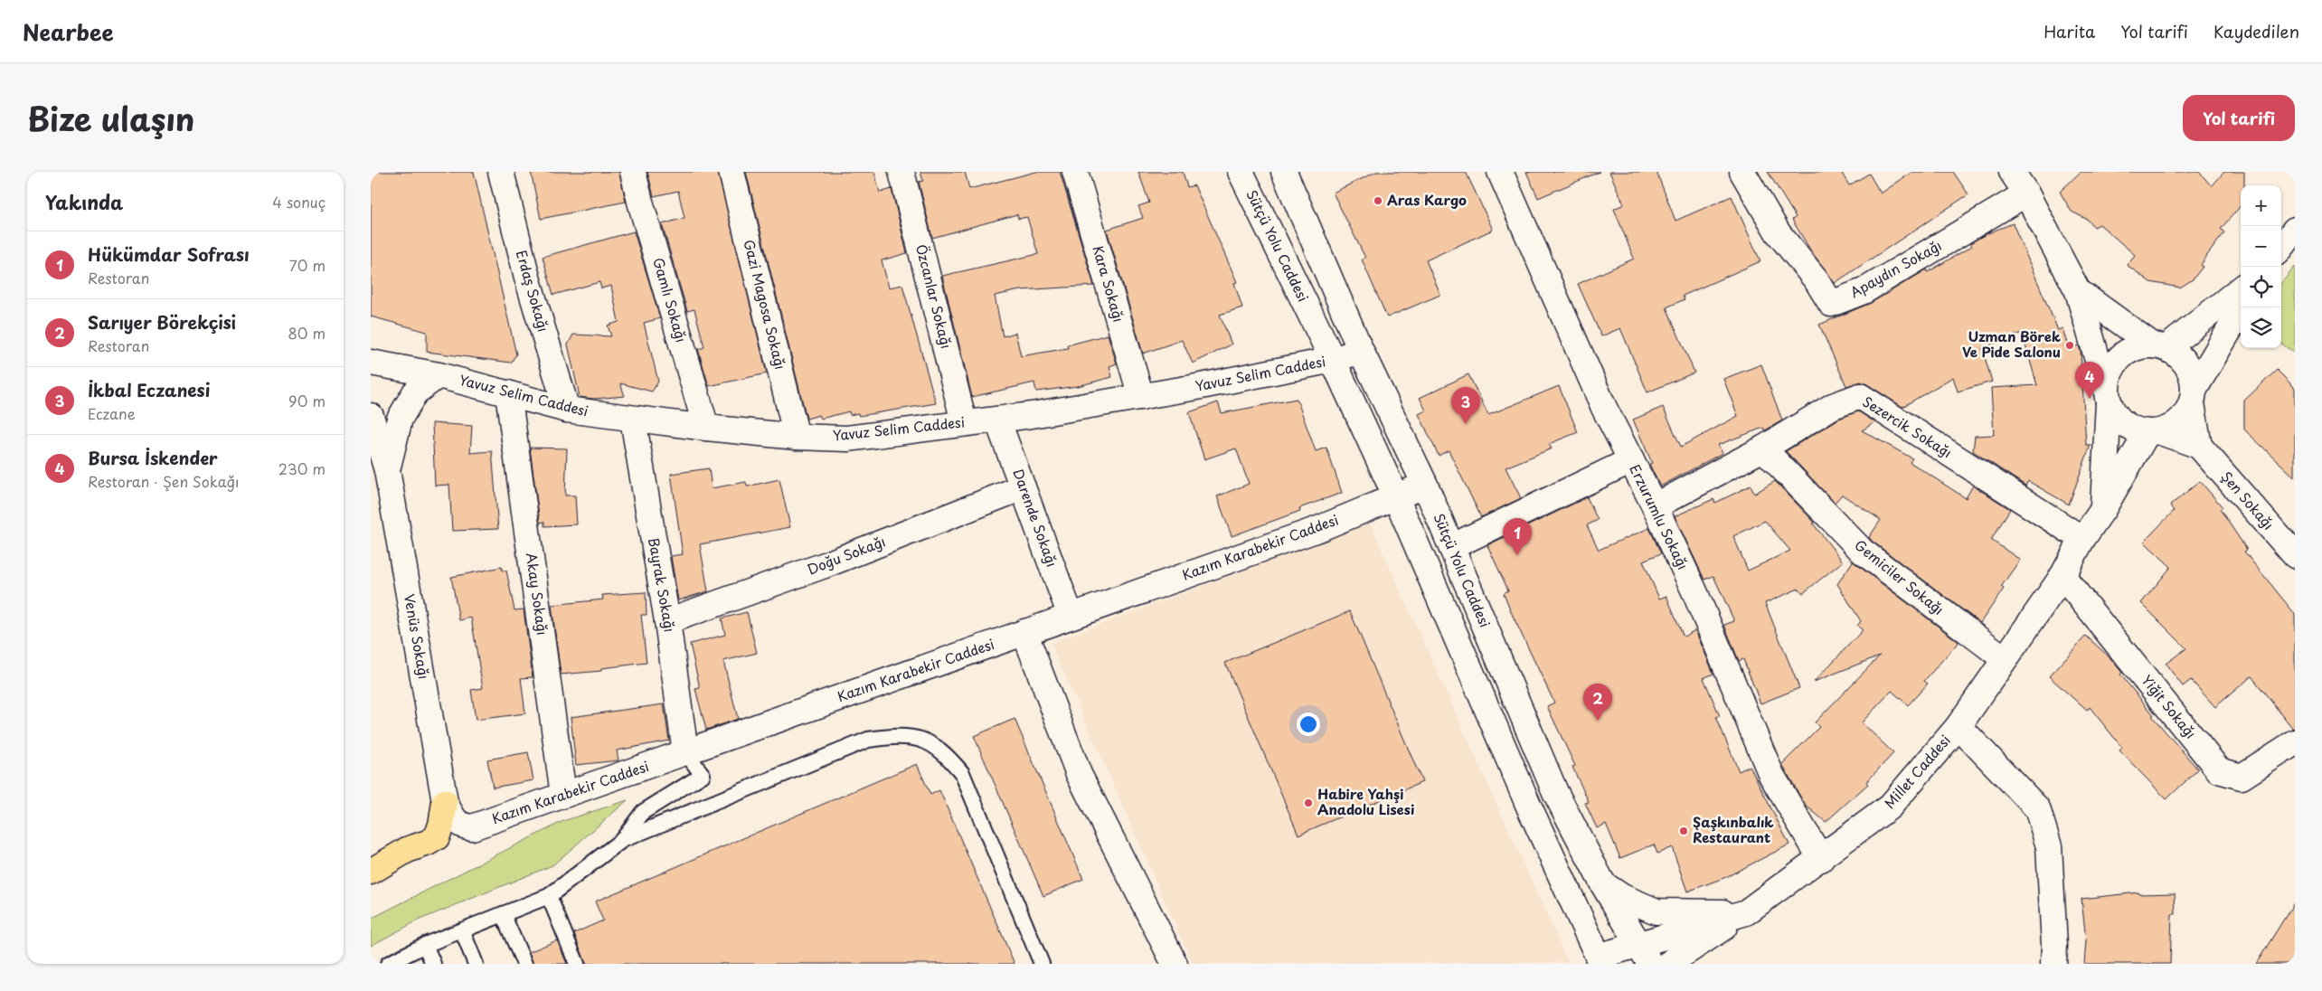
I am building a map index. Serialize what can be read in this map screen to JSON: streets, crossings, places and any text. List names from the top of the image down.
{
  "streets": {
    "street": [
      "Sütçü Yolu Caddesi",
      "Apaydın Sokağı",
      "Kara Sokağı",
      "Erdaş Sokağı",
      "Özcanlar Sokağı",
      "Gamlı Sokağı",
      "Gazi Magosa Sokağı",
      "Yavuz Selim Caddesi",
      "Sezercik Sokağı",
      "Şen Sokağı",
      "Erzurumlu Sokağı",
      "Darende Sokağı",
      "Kazım Karabekir Caddesi",
      "Doğu Sokağı",
      "Gemiciler Sokağı",
      "Bayrak Sokağı",
      "Akay Sokağı",
      "Venüs Sokağı",
      "Yiğit Sokağı",
      "Millet Caddesi"
    ]
  },
  "crossings": [
    ["Sütçü Yolu Caddesi", "Yavuz Selim Caddesi"],
    ["Sütçü Yolu Caddesi", "Kazım Karabekir Caddesi"],
    ["Sütçü Yolu Caddesi", "Millet Caddesi"],
    ["Kara Sokağı", "Yavuz Selim Caddesi"],
    ["Erdaş Sokağı", "Yavuz Selim Caddesi"],
    ["Özcanlar Sokağı", "Yavuz Selim Caddesi"],
    ["Gamlı Sokağı", "Yavuz Selim Caddesi"],
    ["Gazi Magosa Sokağı", "Yavuz Selim Caddesi"],
    ["Yavuz Selim Caddesi", "Darende Sokağı"],
    ["Yavuz Selim Caddesi", "Bayrak Sokağı"],
    ["Yavuz Selim Caddesi", "Akay Sokağı"],
    ["Sezercik Sokağı", "Erzurumlu Sokağı"],
    ["Sezercik Sokağı", "Gemiciler Sokağı"],
    ["Sezercik Sokağı", "Millet Caddesi"],
    ["Şen Sokağı", "Millet Caddesi"],
    ["Erzurumlu Sokağı", "Millet Caddesi"],
    ["Darende Sokağı", "Kazım Karabekir Caddesi"],
    ["Darende Sokağı", "Doğu Sokağı"],
    ["Kazım Karabekir Caddesi", "Bayrak Sokağı"],
    ["Kazım Karabekir Caddesi", "Akay Sokağı"],
    ["Kazım Karabekir Caddesi", "Venüs Sokağı"],
    ["Doğu Sokağı", "Bayrak Sokağı"],
    ["Gemiciler Sokağı", "Millet Caddesi"],
    ["Yiğit Sokağı", "Millet Caddesi"]
  ],
  "places": [
    "Aras Kargo",
    "Uzman Börek Ve Pide Salonu",
    "Habire Yahşi Anadolu Lisesi",
    "Şaşkınbalık Restaurant"
  ],
  "page": {
    "header": "Nearbee",
    "nav": ["Harita", "Yol tarifi", "Kaydedilen"],
    "title": "Bize ulaşın",
    "buttons": "Yol tarifi",
    "heading": ["Yakında", "4 sonuç"],
    "map_buttons": ["+", "−"],
    "list": [
      {
        "mark": "1",
        "name": "Hükümdar Sofrası",
        "note": "Restoran",
        "value": "70 m"
      },
      {
        "mark": "2",
        "name": "Sarıyer Börekçisi",
        "note": "Restoran",
        "value": "80 m"
      },
      {
        "mark": "3",
        "name": "İkbal Eczanesi",
        "note": "Eczane",
        "value": "90 m"
      },
      {
        "mark": "4",
        "name": "Bursa İskender",
        "note": "Restoran · Şen Sokağı",
        "value": "230 m"
      }
    ],
    "pins": [
      "4",
      "3",
      "1",
      "2"
    ]
  }
}
